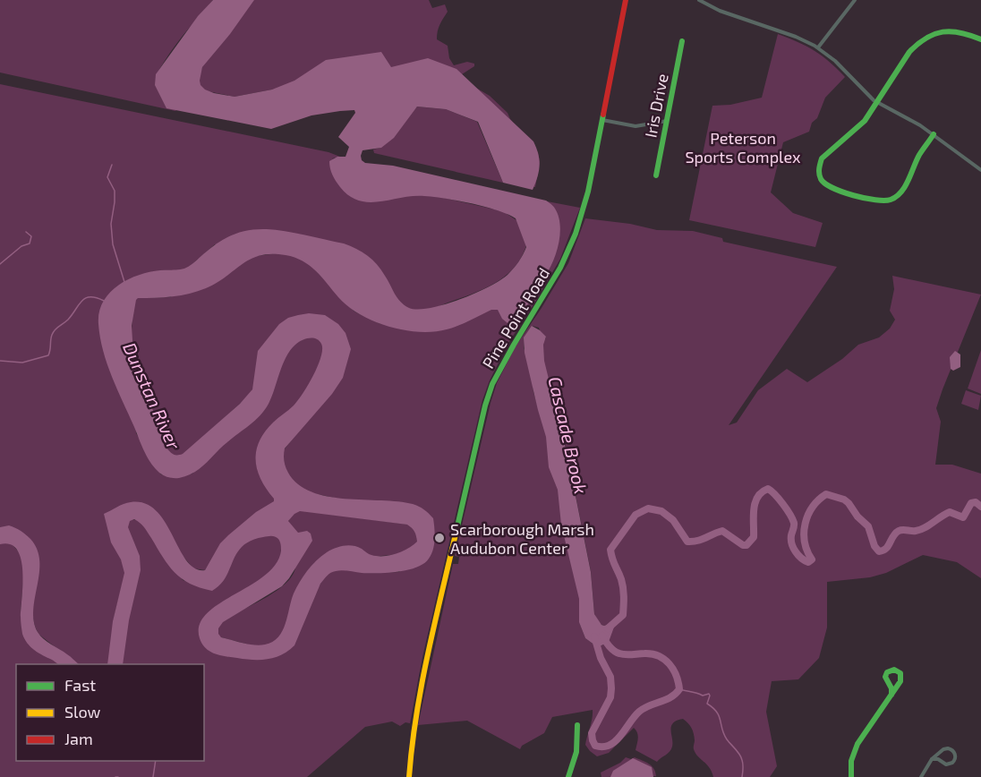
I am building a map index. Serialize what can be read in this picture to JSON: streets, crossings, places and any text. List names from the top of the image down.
{
  "streets": {
    "main road": ["Iris Drive", "Pine Point Road"]
  },
  "water": ["Dunstan River", "Cascade Brook"],
  "parks": ["Peterson Sports Complex"],
  "places": ["Scarborough Marsh Audubon Center"],
  "legend": ["Fast", "Slow", "Jam"]
}
